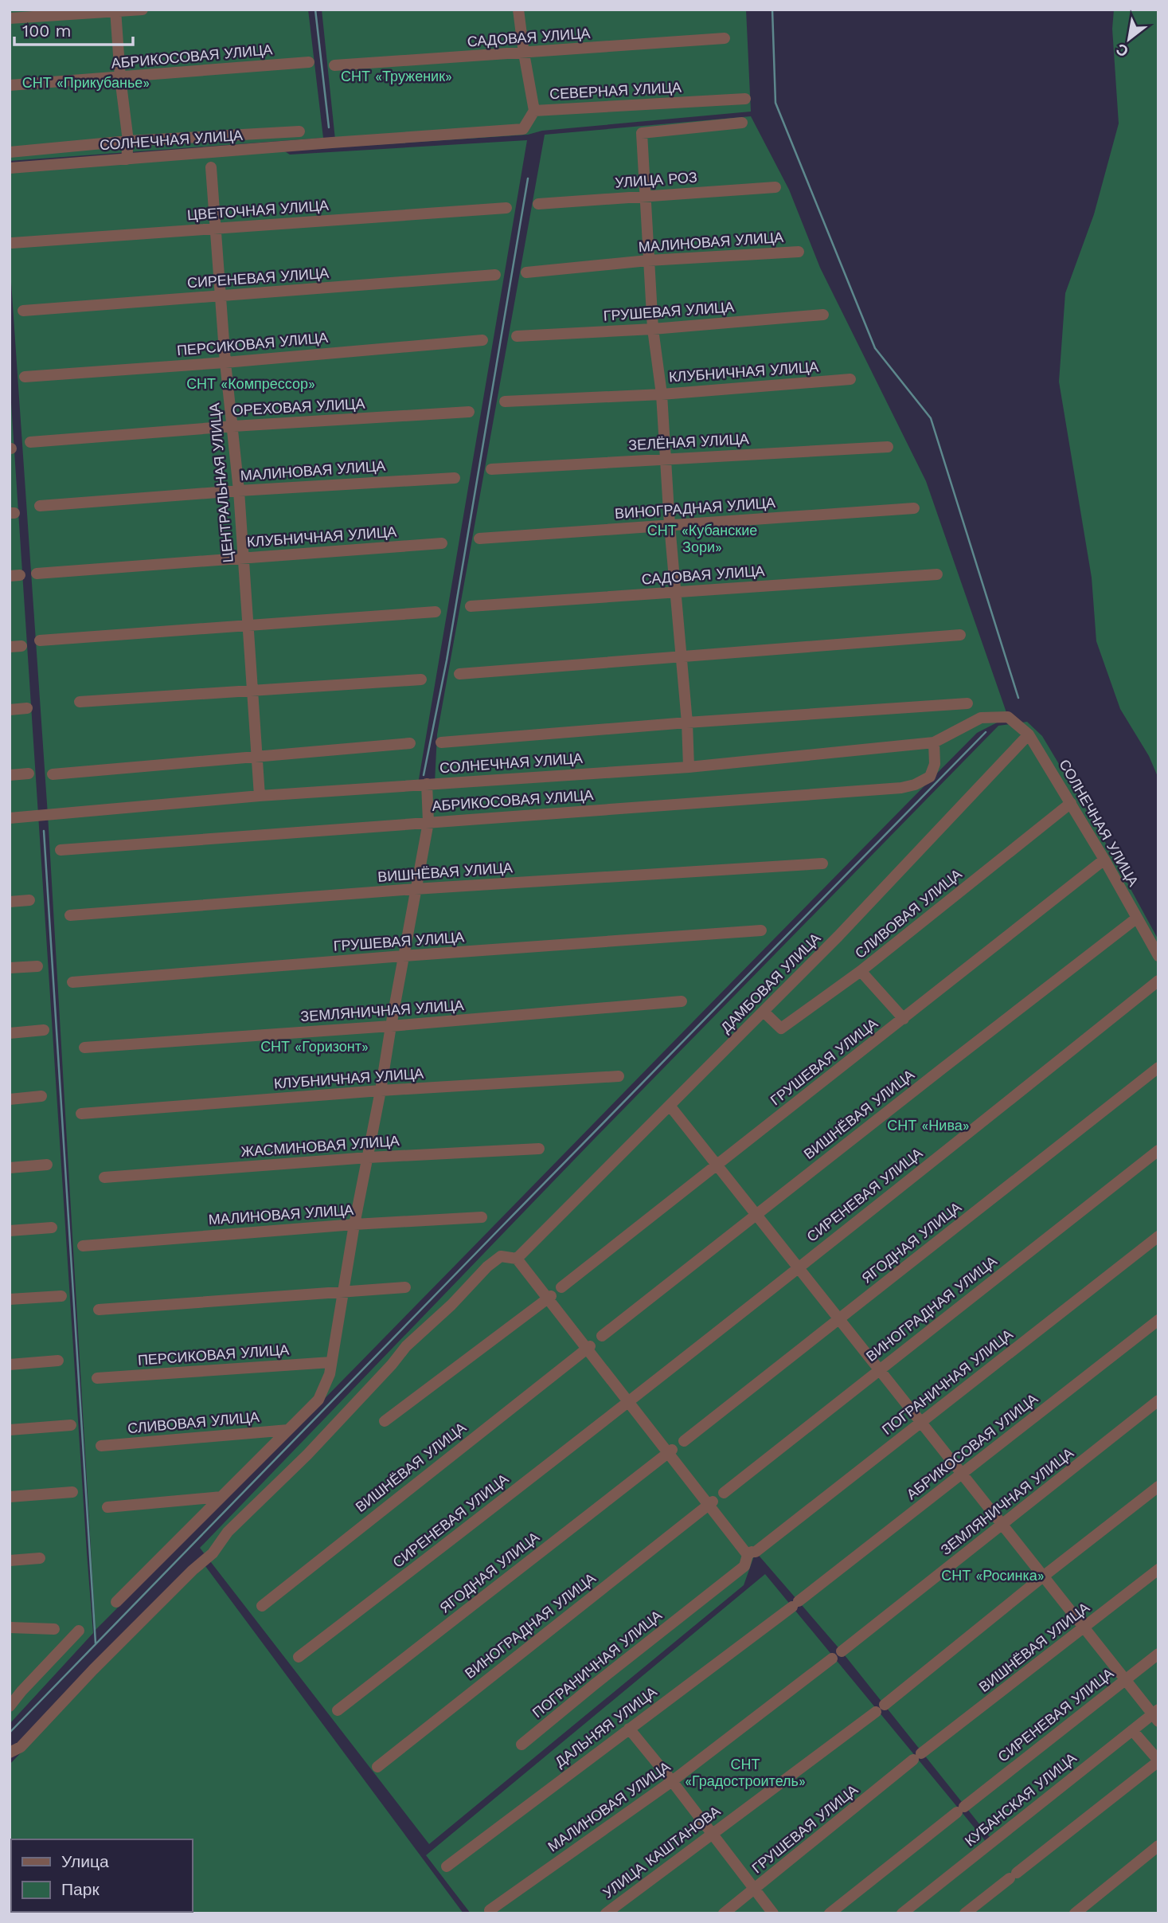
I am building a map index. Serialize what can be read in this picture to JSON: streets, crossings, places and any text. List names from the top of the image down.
{
  "streets": {
    "street": [
      "САДОВАЯ УЛИЦА",
      "АБРИКОСОВАЯ УЛИЦА",
      "СЕВЕРНАЯ УЛИЦА",
      "СОЛНЕЧНАЯ УЛИЦА",
      "УЛИЦА РОЗ",
      "ЦВЕТОЧНАЯ УЛИЦА",
      "МАЛИНОВАЯ УЛИЦА",
      "СИРЕНЕВАЯ УЛИЦА",
      "ГРУШЕВАЯ УЛИЦА",
      "ПЕРСИКОВАЯ УЛИЦА",
      "КЛУБНИЧНАЯ УЛИЦА",
      "ОРЕХОВАЯ УЛИЦА",
      "ЗЕЛЁНАЯ УЛИЦА",
      "ЦЕНТРАЛЬНАЯ УЛИЦА",
      "ВИНОГРАДНАЯ УЛИЦА",
      "ВИШНЁВАЯ УЛИЦА",
      "СЛИВОВАЯ УЛИЦА",
      "ДАМБОВАЯ УЛИЦА",
      "ЗЕМЛЯНИЧНАЯ УЛИЦА",
      "ЖАСМИНОВАЯ УЛИЦА",
      "ЯГОДНАЯ УЛИЦА",
      "ПОГРАНИЧНАЯ УЛИЦА",
      "ДАЛЬНЯЯ УЛИЦА",
      "КУБАНСКАЯ УЛИЦА",
      "УЛИЦА КАШТАНОВА"
    ]
  },
  "crossings": [
    ["АБРИКОСОВАЯ УЛИЦА", "СОЛНЕЧНАЯ УЛИЦА"],
    ["АБРИКОСОВАЯ УЛИЦА", "ДАЛЬНЯЯ УЛИЦА"],
    ["СЕВЕРНАЯ УЛИЦА", "СОЛНЕЧНАЯ УЛИЦА"],
    ["СОЛНЕЧНАЯ УЛИЦА", "ГРУШЕВАЯ УЛИЦА"],
    ["СОЛНЕЧНАЯ УЛИЦА", "ЦЕНТРАЛЬНАЯ УЛИЦА"],
    ["СОЛНЕЧНАЯ УЛИЦА", "ВИШНЁВАЯ УЛИЦА"],
    ["СОЛНЕЧНАЯ УЛИЦА", "СЛИВОВАЯ УЛИЦА"],
    ["СОЛНЕЧНАЯ УЛИЦА", "ДАМБОВАЯ УЛИЦА"],
    ["ЦВЕТОЧНАЯ УЛИЦА", "ЦЕНТРАЛЬНАЯ УЛИЦА"],
    ["МАЛИНОВАЯ УЛИЦА", "ЦЕНТРАЛЬНАЯ УЛИЦА"],
    ["МАЛИНОВАЯ УЛИЦА", "ЗЕМЛЯНИЧНАЯ УЛИЦА"],
    ["СИРЕНЕВАЯ УЛИЦА", "ЦЕНТРАЛЬНАЯ УЛИЦА"],
    ["ГРУШЕВАЯ УЛИЦА", "ВИШНЁВАЯ УЛИЦА"],
    ["ПЕРСИКОВАЯ УЛИЦА", "ЦЕНТРАЛЬНАЯ УЛИЦА"],
    ["КЛУБНИЧНАЯ УЛИЦА", "ЦЕНТРАЛЬНАЯ УЛИЦА"],
    ["ОРЕХОВАЯ УЛИЦА", "ЦЕНТРАЛЬНАЯ УЛИЦА"],
    ["СЛИВОВАЯ УЛИЦА", "ДАМБОВАЯ УЛИЦА"]
  ],
  "parks": [
    "СНТ «Труженик»",
    "СНТ «Прикубанье»",
    "СНТ «Компрессор»",
    "СНТ «Кубанские Зори»",
    "СНТ «Горизонт»",
    "СНТ «Нива»",
    "СНТ «Росинка»",
    "СНТ «Градостроитель»"
  ],
  "legend": ["Улица", "Парк"],
  "scale_bar": "100 m",
  "north": "bottom left"
}
